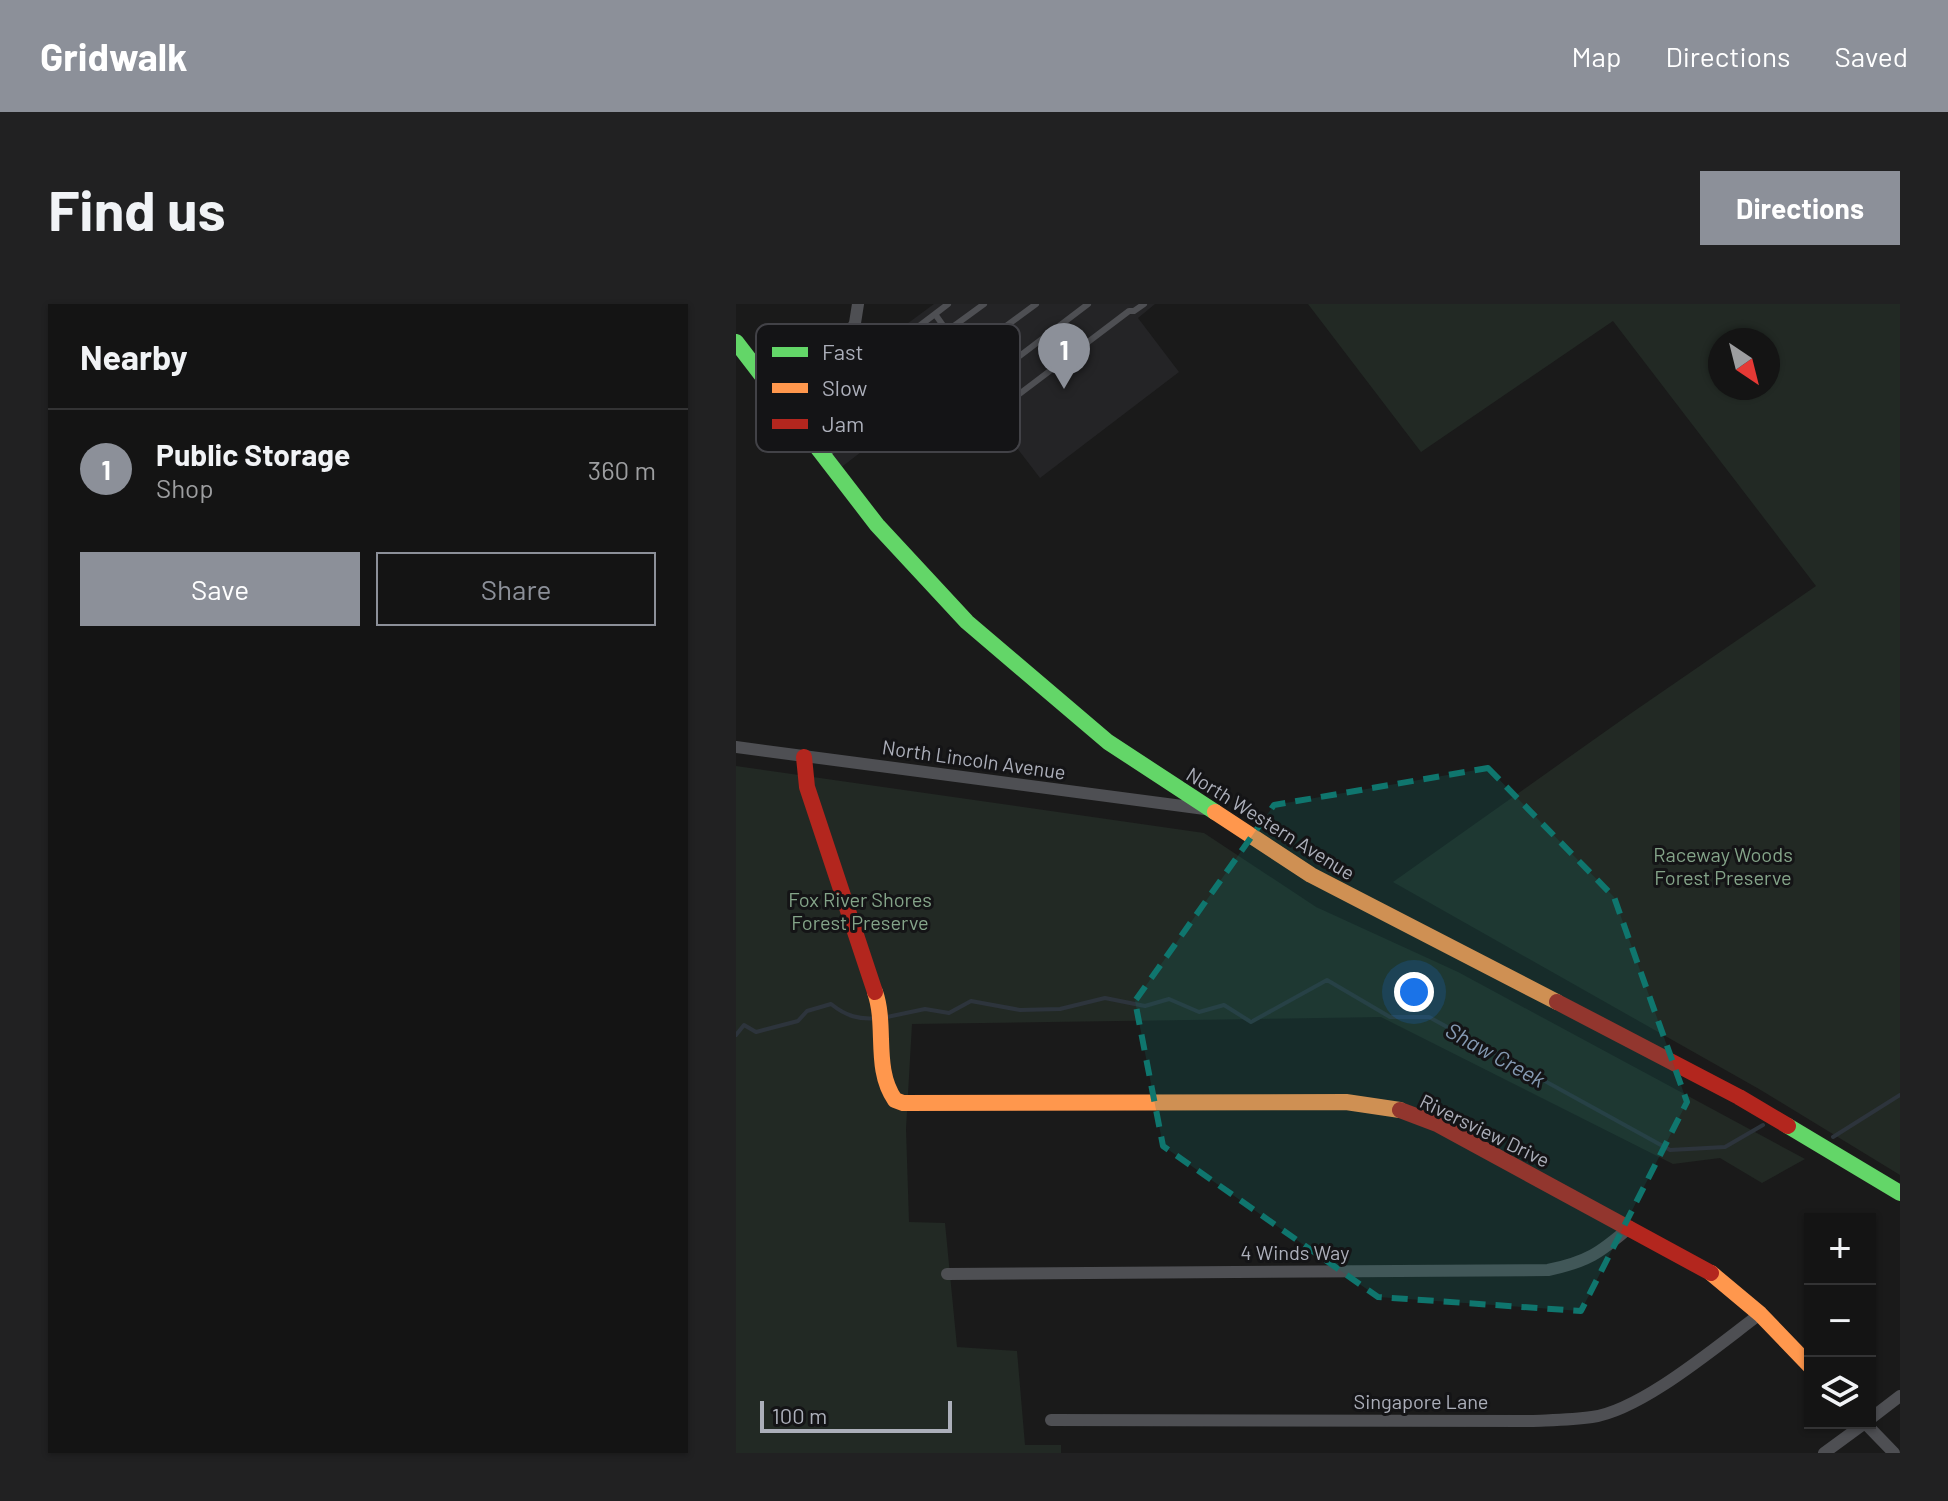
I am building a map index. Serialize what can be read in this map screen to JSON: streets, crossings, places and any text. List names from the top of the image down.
{
  "streets": {
    "main road": ["North Western Avenue", "Riversview Drive"],
    "street": ["North Lincoln Avenue", "4 Winds Way", "Singapore Lane"]
  },
  "crossings": [
    ["North Lincoln Avenue", "North Western Avenue"],
    ["North Lincoln Avenue", "Riversview Drive"],
    ["Riversview Drive", "4 Winds Way"],
    ["Riversview Drive", "Singapore Lane"]
  ],
  "water": ["Shaw Creek"],
  "parks": ["Raceway Woods Forest Preserve", "Fox River Shores Forest Preserve"],
  "legend": ["Fast", "Slow", "Jam"],
  "scale_bar": "100 m",
  "north": "bottom right",
  "page": {
    "header": "Gridwalk",
    "nav": ["Map", "Directions", "Saved"],
    "buttons": [
      "Directions",
      ["Save", "Share"]
    ],
    "title": "Find us",
    "heading": "Nearby",
    "pins": "1",
    "list": [
      {
        "mark": "1",
        "name": "Public Storage",
        "note": "Shop",
        "value": "360 m"
      }
    ],
    "map_buttons": ["+", "−"],
    "scale": "100 m"
  }
}
